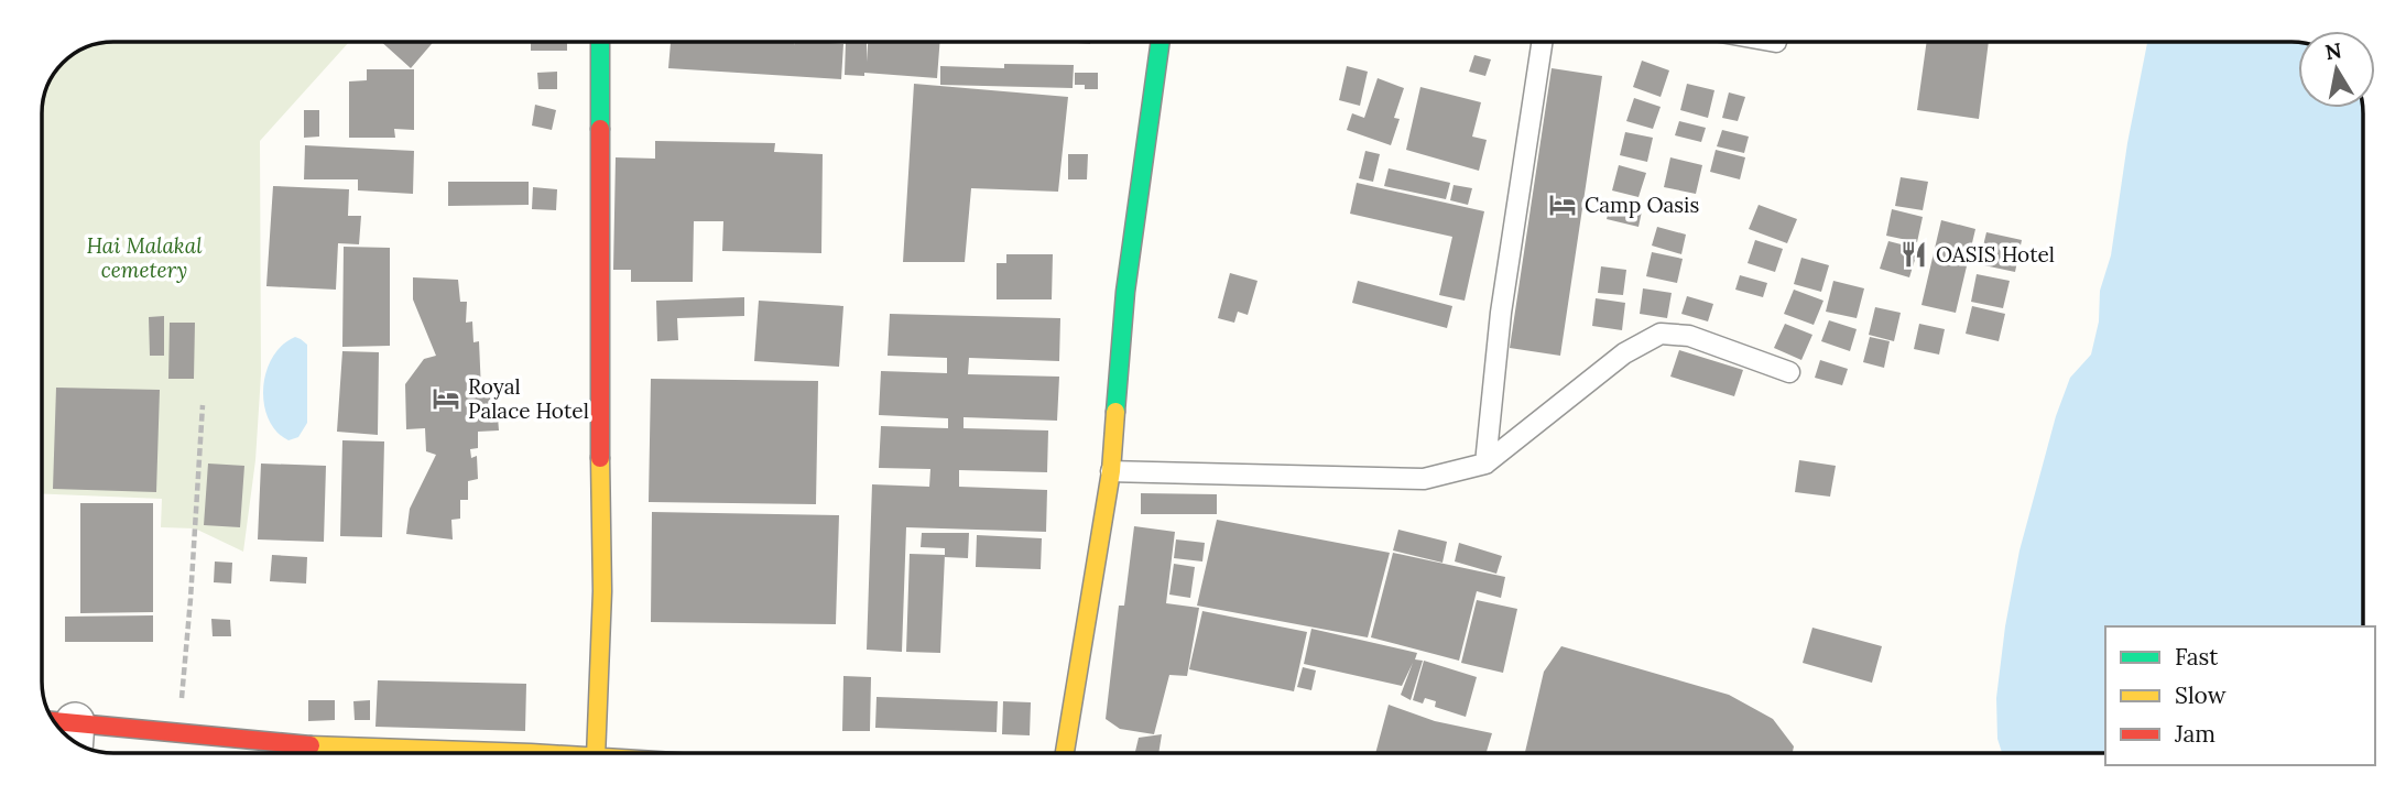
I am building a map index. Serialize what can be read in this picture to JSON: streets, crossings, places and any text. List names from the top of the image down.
{
  "parks": ["Hai Malakal cemetery"],
  "places": {
    "hotel": ["Camp Oasis", "Royal Palace Hotel"],
    "restaurant": ["OASIS Hotel"]
  },
  "legend": ["Fast", "Slow", "Jam"],
  "north": "top"
}
